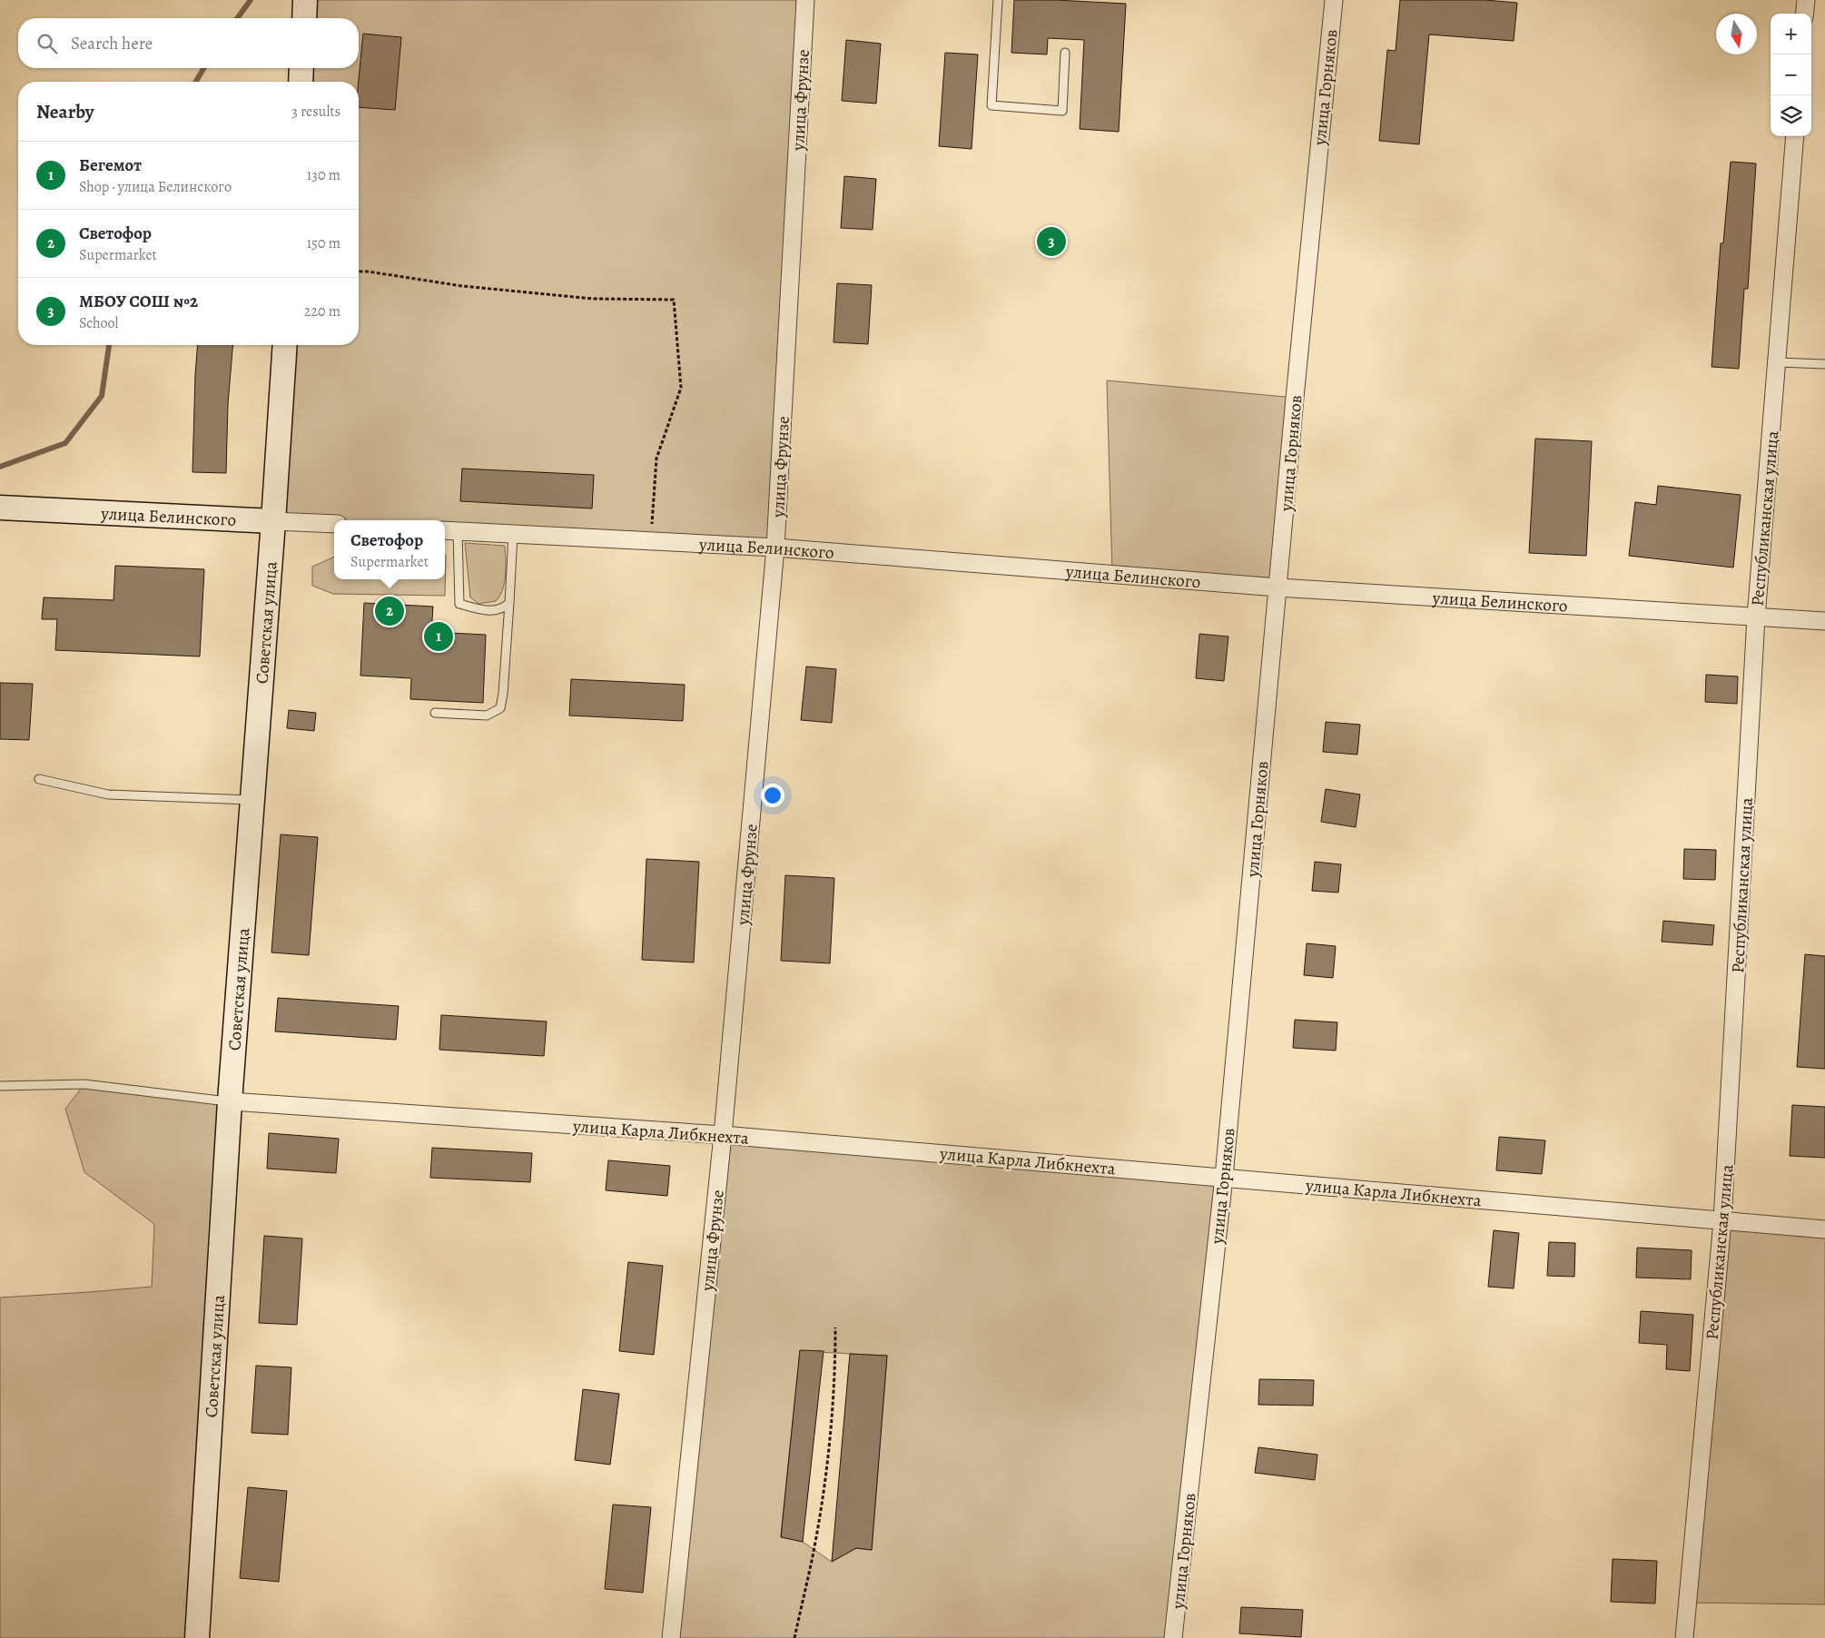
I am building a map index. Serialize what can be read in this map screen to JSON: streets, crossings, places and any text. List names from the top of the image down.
{
  "streets": {
    "street": [
      "улица Горняков",
      "улица Фрунзе",
      "улица Белинского",
      "Республиканская улица",
      "Советская улица",
      "улица Карла Либкнехта"
    ]
  },
  "crossings": [
    ["улица Горняков", "улица Белинского"],
    ["улица Горняков", "улица Карла Либкнехта"],
    ["улица Фрунзе", "улица Белинского"],
    ["улица Фрунзе", "улица Карла Либкнехта"],
    ["улица Белинского", "Республиканская улица"],
    ["улица Белинского", "Советская улица"],
    ["Республиканская улица", "улица Карла Либкнехта"],
    ["Советская улица", "улица Карла Либкнехта"]
  ],
  "north": "bottom",
  "page": {
    "map_buttons": ["+", "−"],
    "search": "Search here",
    "heading": ["Nearby", "3 results"],
    "list": [
      {
        "mark": "1",
        "name": "Бегемот",
        "note": "Shop · улица Белинского",
        "value": "130 m"
      },
      {
        "mark": "2",
        "name": "Светофор",
        "note": "Supermarket",
        "value": "150 m"
      },
      {
        "mark": "3",
        "name": "МБОУ СОШ №2",
        "note": "School",
        "value": "220 m"
      }
    ],
    "pins": ["3", "2", "1"],
    "popup": ["Светофор", "Supermarket"]
  }
}
